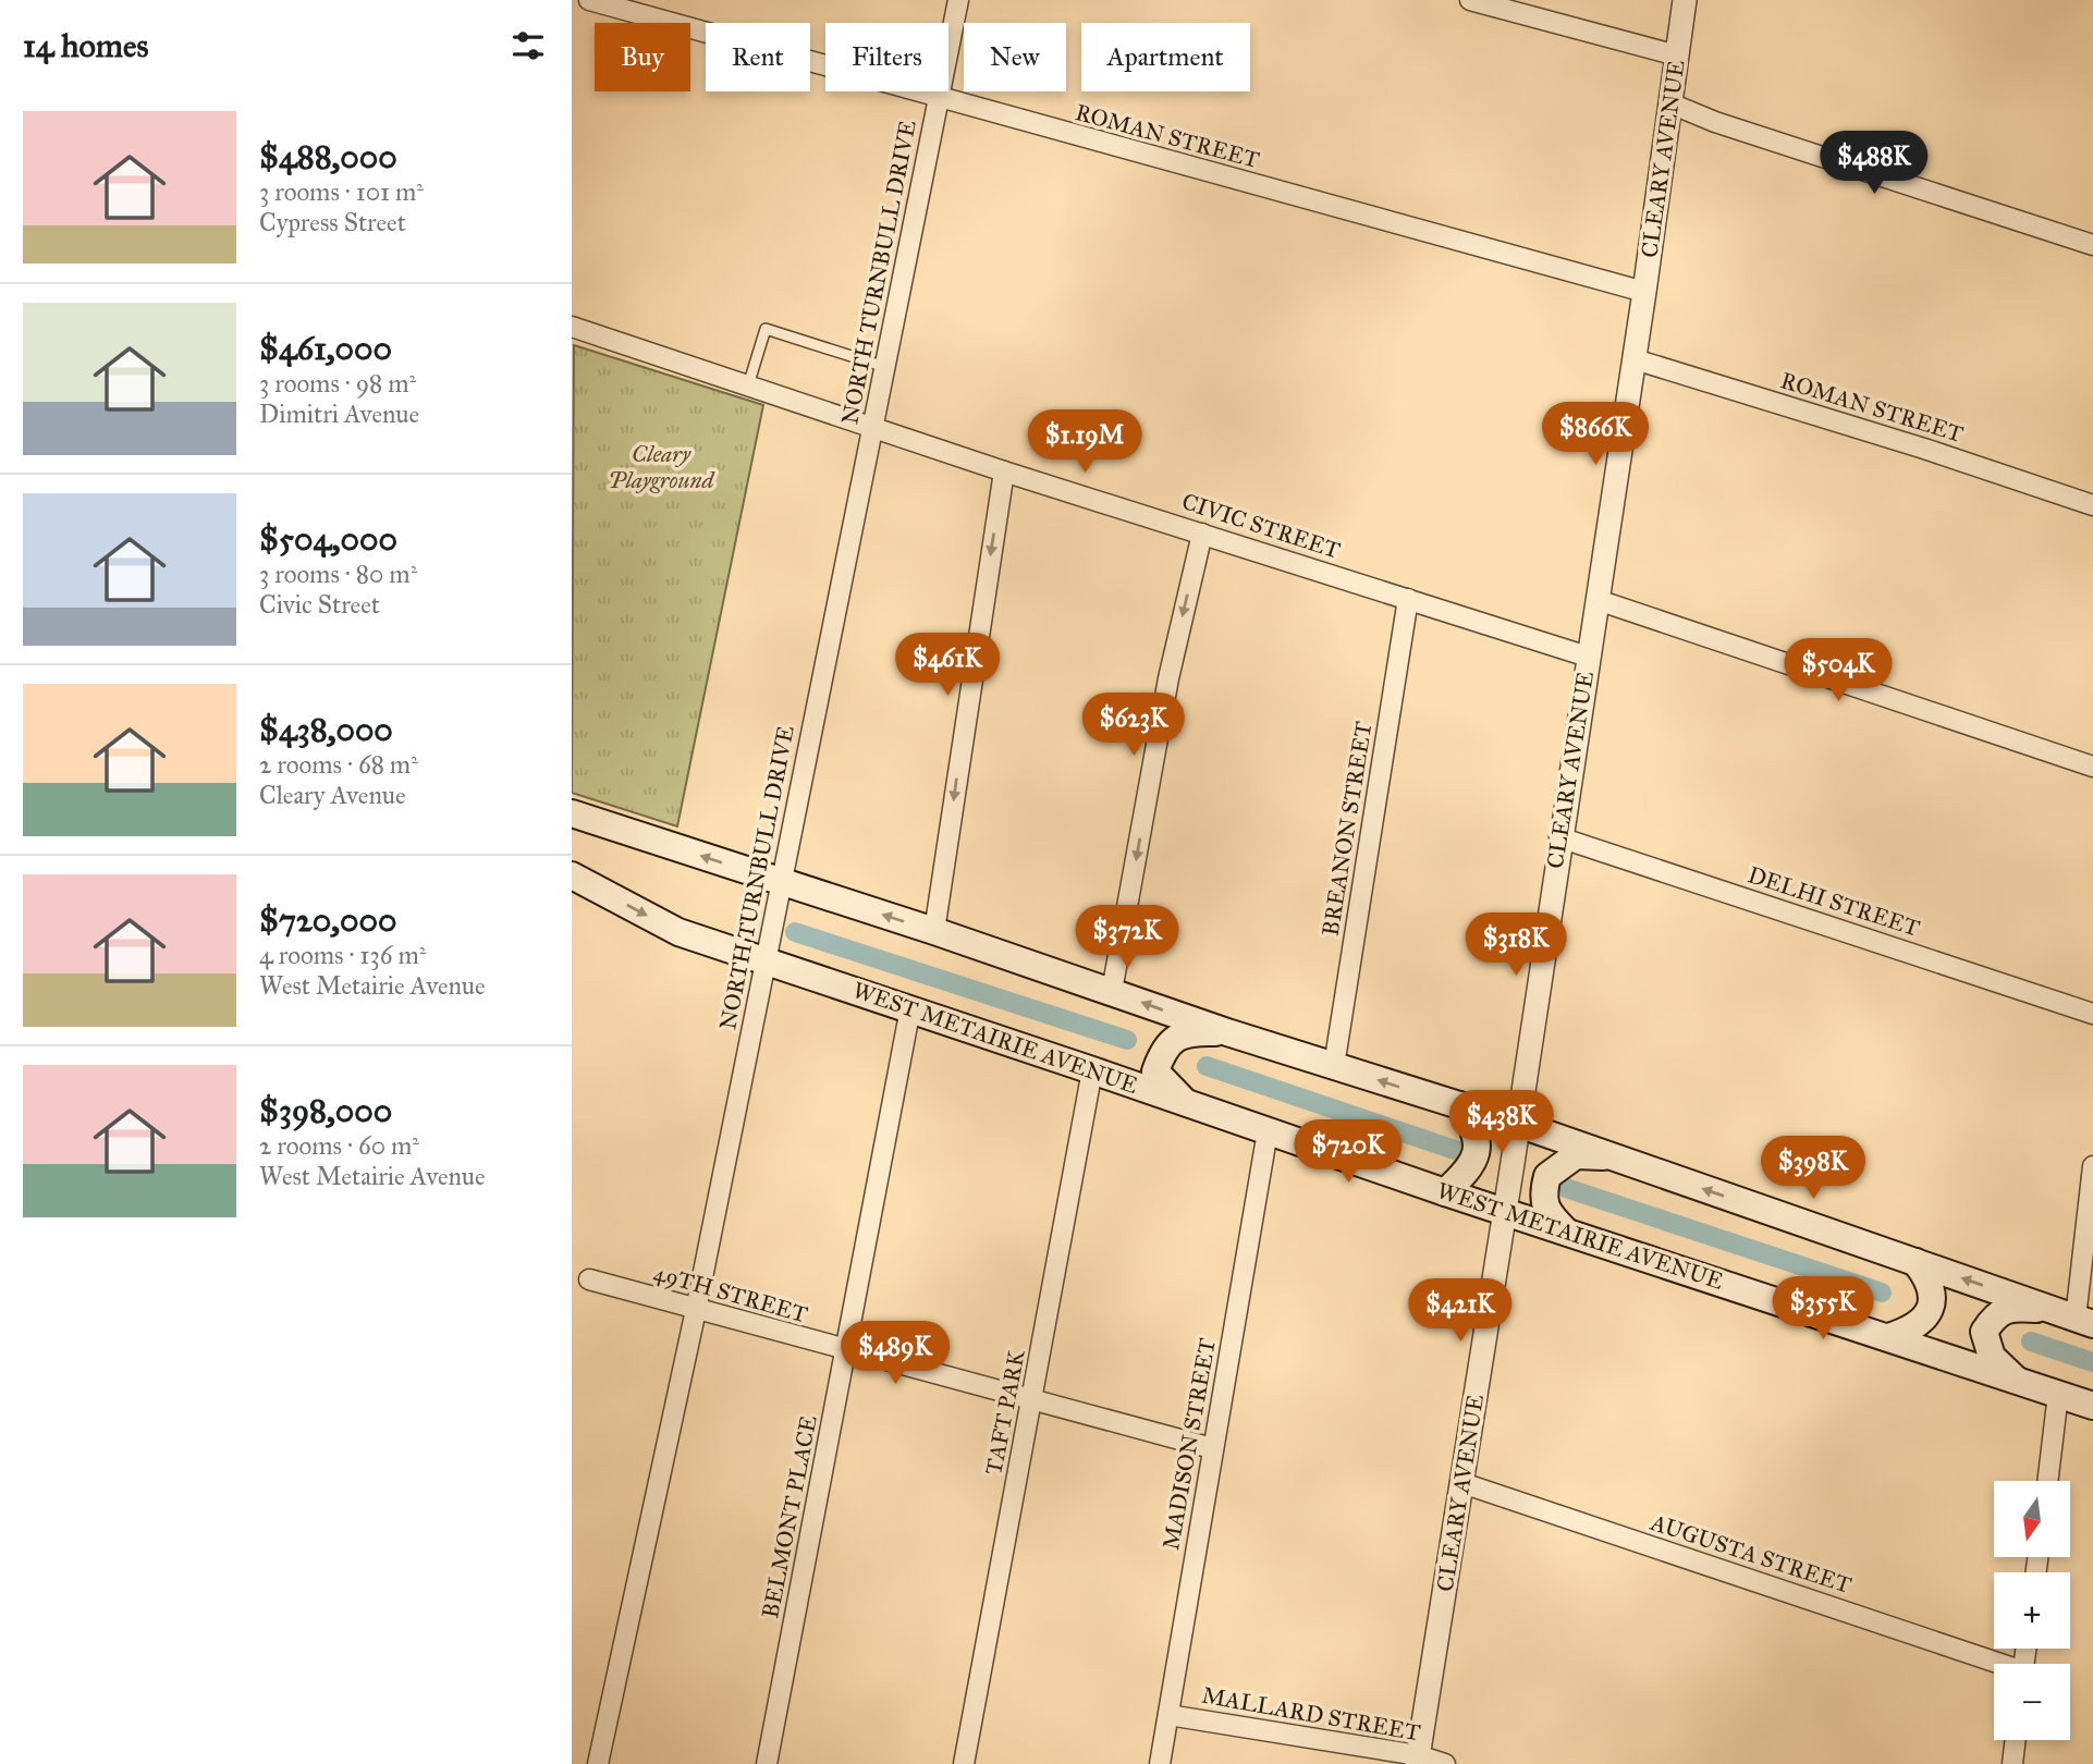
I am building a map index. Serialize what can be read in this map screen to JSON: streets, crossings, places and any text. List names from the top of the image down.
{
  "streets": {
    "main road": ["WEST METAIRIE AVENUE"],
    "street": [
      "ROMAN STREET",
      "CLEARY AVENUE",
      "NORTH TURNBULL DRIVE",
      "CIVIC STREET",
      "BREANON STREET",
      "DELHI STREET",
      "49TH STREET",
      "TAFT PARK",
      "MADISON STREET",
      "BELMONT PLACE",
      "AUGUSTA STREET",
      "MALLARD STREET"
    ]
  },
  "crossings": [
    ["ROMAN STREET", "CLEARY AVENUE"],
    ["ROMAN STREET", "NORTH TURNBULL DRIVE"],
    ["CLEARY AVENUE", "CIVIC STREET"],
    ["CLEARY AVENUE", "DELHI STREET"],
    ["CLEARY AVENUE", "WEST METAIRIE AVENUE"],
    ["CLEARY AVENUE", "AUGUSTA STREET"],
    ["CLEARY AVENUE", "MALLARD STREET"],
    ["NORTH TURNBULL DRIVE", "CIVIC STREET"],
    ["NORTH TURNBULL DRIVE", "WEST METAIRIE AVENUE"],
    ["NORTH TURNBULL DRIVE", "49TH STREET"],
    ["CIVIC STREET", "BREANON STREET"],
    ["WEST METAIRIE AVENUE", "TAFT PARK"],
    ["WEST METAIRIE AVENUE", "MADISON STREET"],
    ["WEST METAIRIE AVENUE", "BELMONT PLACE"],
    ["49TH STREET", "TAFT PARK"],
    ["49TH STREET", "MADISON STREET"],
    ["49TH STREET", "BELMONT PLACE"],
    ["MADISON STREET", "MALLARD STREET"]
  ],
  "parks": ["Cleary Playground"],
  "north": "bottom",
  "page": {
    "heading": "14 homes",
    "chip": [
      "Buy",
      "Rent",
      "Filters",
      "New",
      "Apartment"
    ],
    "list": [
      {
        "name": "$488,000",
        "note": "3 rooms · 101 m² · Cypress Street"
      },
      {
        "name": "$461,000",
        "note": "3 rooms · 98 m² · Dimitri Avenue"
      },
      {
        "name": "$504,000",
        "note": "3 rooms · 80 m² · Civic Street"
      },
      {
        "name": "$438,000",
        "note": "2 rooms · 68 m² · Cleary Avenue"
      },
      {
        "name": "$720,000",
        "note": "4 rooms · 136 m² · West Metairie Avenue"
      },
      {
        "name": "$398,000",
        "note": "2 rooms · 60 m² · West Metairie Avenue"
      }
    ],
    "price": [
      "$488K",
      "$866K",
      "$1.19M",
      "$461K",
      "$504K",
      "$623K",
      "$372K",
      "$318K",
      "$438K",
      "$720K",
      "$398K",
      "$355K",
      "$421K",
      "$489K"
    ],
    "map_buttons": ["+", "−"]
  }
}
